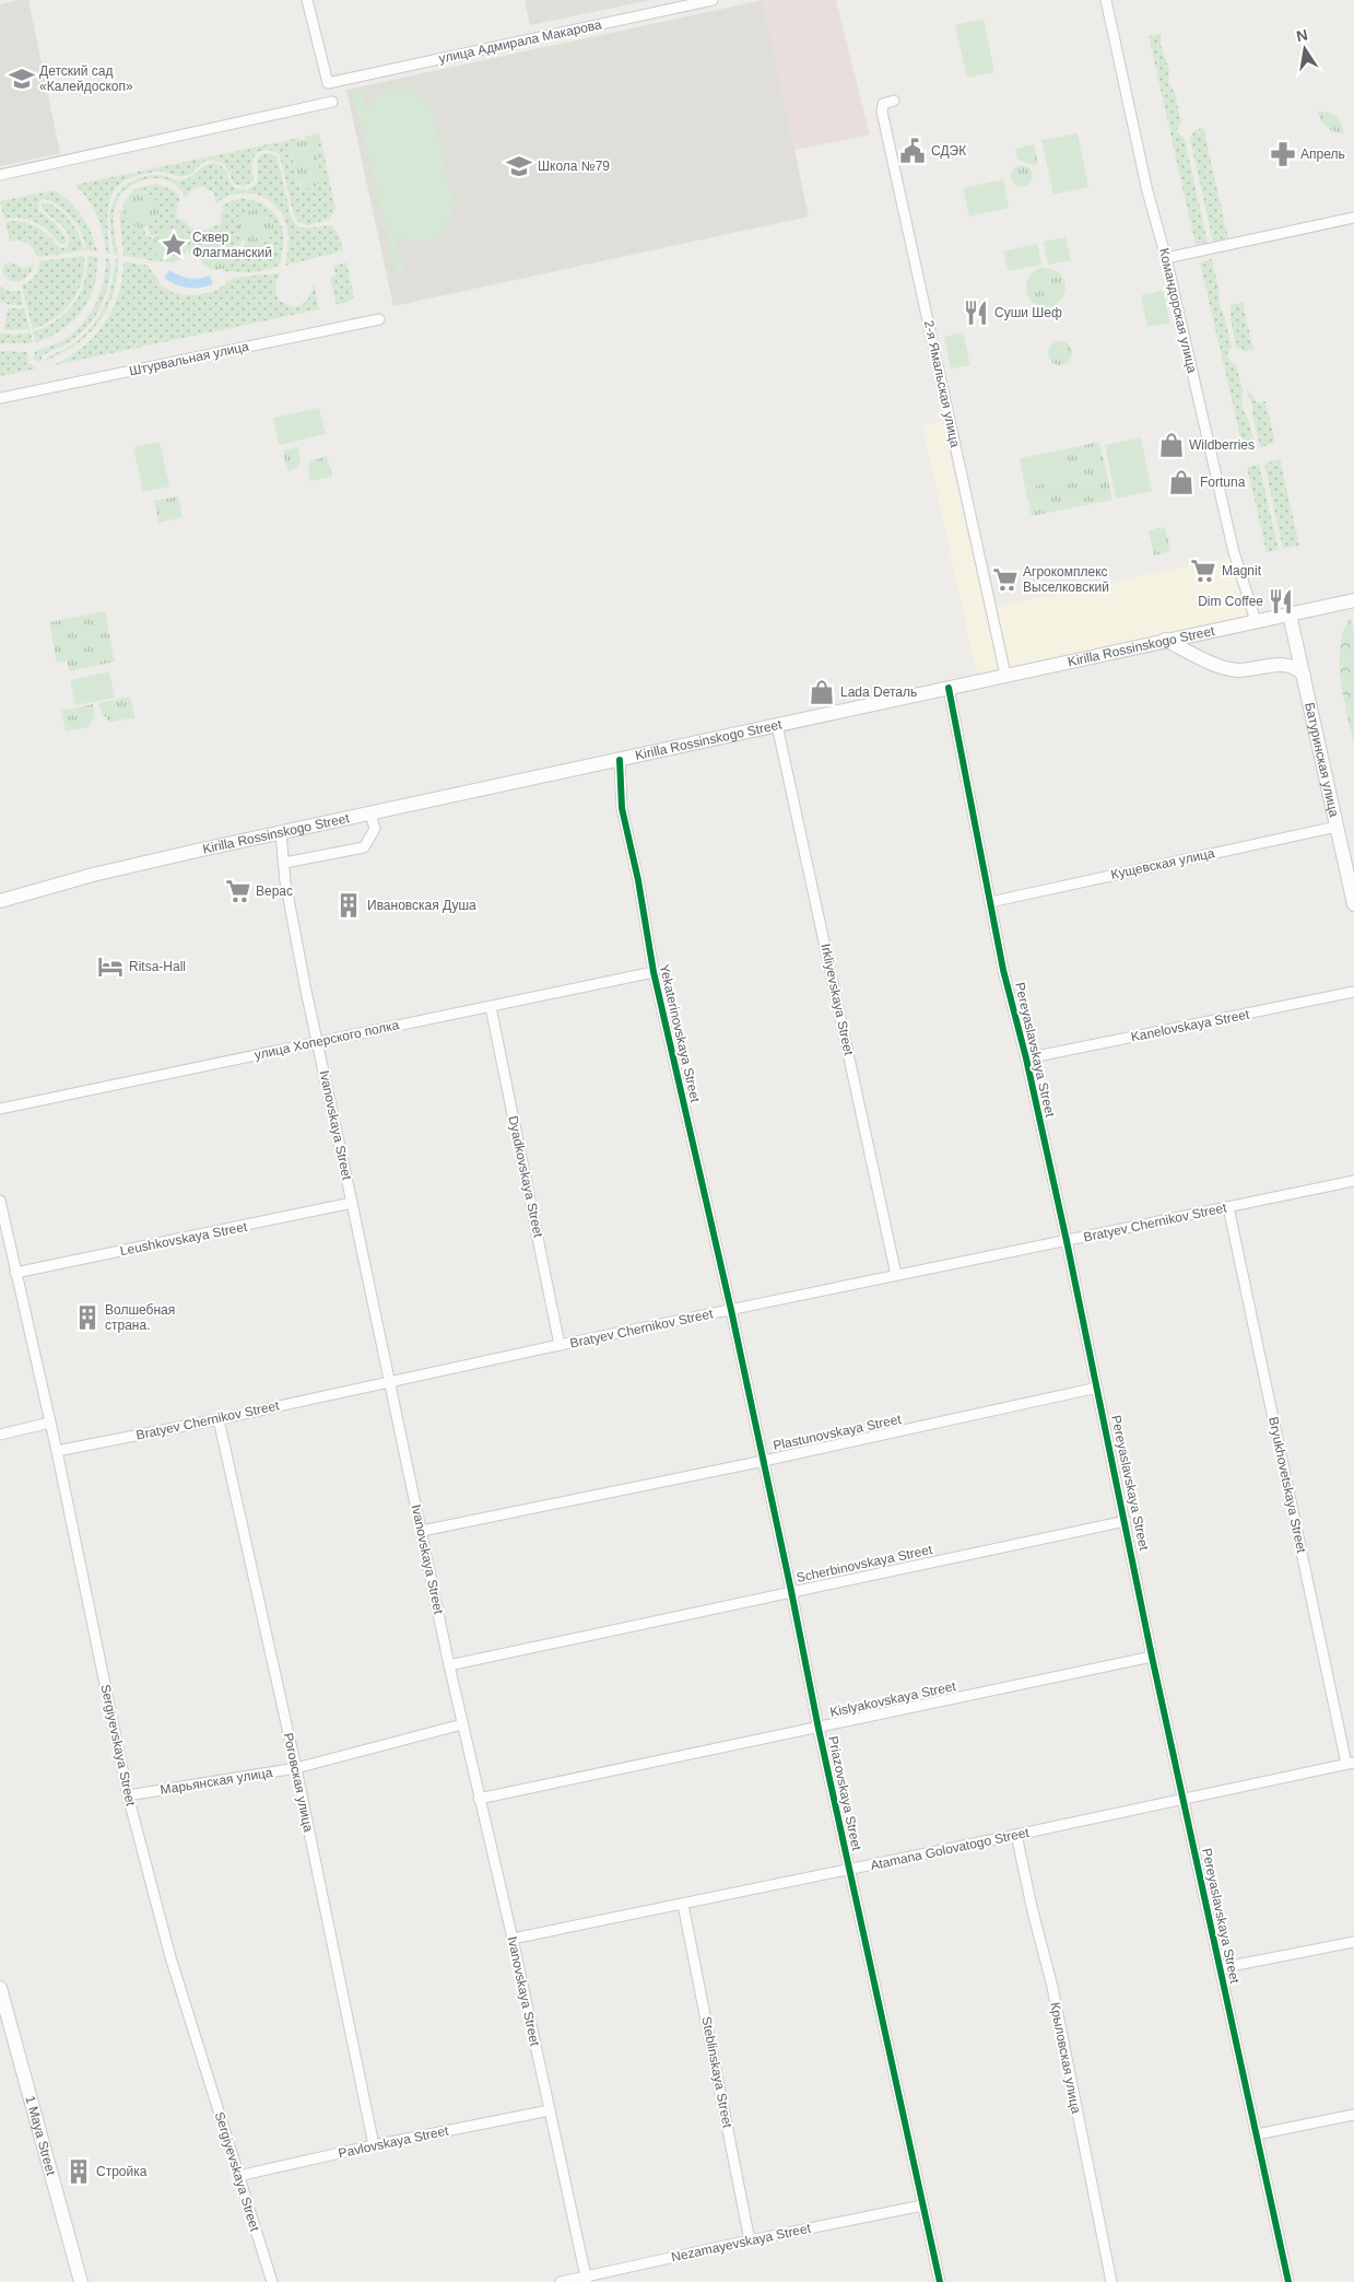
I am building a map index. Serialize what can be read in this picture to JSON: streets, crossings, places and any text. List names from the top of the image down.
{
  "streets": {
    "main road": ["Kirilla Rossinskogo Street", "Батуринская улица", "1 Maya Street"],
    "street": [
      "улица Адмирала Макарова",
      "Командорская улица",
      "Штурвальная улица",
      "2-я Ямальская улица",
      "Кущевская улица",
      "Irkliyevskaya Street",
      "Kanelovskaya Street",
      "Yekaterinovskaya Street",
      "улица Хоперского полка",
      "Pereyaslavskaya Street",
      "Ivanovskaya Street",
      "Dyadkovskaya Street",
      "Bratyev Chernikov Street",
      "Leushkovskaya Street",
      "Plastunovskaya Street",
      "Bryukhovetskaya Street",
      "Scherbinovskaya Street",
      "Kislyakovskaya Street",
      "Sergiyevskaya Street",
      "Марьянская улица",
      "Роговская улица",
      "Priazovskaya Street",
      "Atamana Golovatogo Street",
      "Крыловская улица",
      "Steblinskaya Street",
      "Pavlovskaya Street",
      "Nezamayevskaya Street"
    ]
  },
  "crossings": [
    ["Командорская улица", "Kirilla Rossinskogo Street"],
    ["2-я Ямальская улица", "Kirilla Rossinskogo Street"],
    ["Kirilla Rossinskogo Street", "Батуринская улица"],
    ["Kirilla Rossinskogo Street", "Irkliyevskaya Street"],
    ["Kirilla Rossinskogo Street", "Yekaterinovskaya Street"],
    ["Kirilla Rossinskogo Street", "Pereyaslavskaya Street"],
    ["Kirilla Rossinskogo Street", "Ivanovskaya Street"],
    ["Батуринская улица", "Кущевская улица"],
    ["Кущевская улица", "Pereyaslavskaya Street"],
    ["Irkliyevskaya Street", "Bratyev Chernikov Street"],
    ["Kanelovskaya Street", "Pereyaslavskaya Street"],
    ["Yekaterinovskaya Street", "улица Хоперского полка"],
    ["Yekaterinovskaya Street", "Bratyev Chernikov Street"],
    ["Yekaterinovskaya Street", "Priazovskaya Street"],
    ["улица Хоперского полка", "Ivanovskaya Street"],
    ["улица Хоперского полка", "Dyadkovskaya Street"],
    ["Pereyaslavskaya Street", "Bratyev Chernikov Street"],
    ["Pereyaslavskaya Street", "Plastunovskaya Street"],
    ["Pereyaslavskaya Street", "Scherbinovskaya Street"],
    ["Pereyaslavskaya Street", "Kislyakovskaya Street"],
    ["Pereyaslavskaya Street", "Atamana Golovatogo Street"],
    ["Ivanovskaya Street", "Bratyev Chernikov Street"],
    ["Ivanovskaya Street", "Leushkovskaya Street"],
    ["Ivanovskaya Street", "Plastunovskaya Street"],
    ["Ivanovskaya Street", "Scherbinovskaya Street"],
    ["Ivanovskaya Street", "Kislyakovskaya Street"],
    ["Ivanovskaya Street", "Марьянская улица"],
    ["Ivanovskaya Street", "Atamana Golovatogo Street"],
    ["Ivanovskaya Street", "Pavlovskaya Street"],
    ["Ivanovskaya Street", "Nezamayevskaya Street"],
    ["Dyadkovskaya Street", "Bratyev Chernikov Street"],
    ["Bratyev Chernikov Street", "Bryukhovetskaya Street"],
    ["Bratyev Chernikov Street", "Sergiyevskaya Street"],
    ["Bratyev Chernikov Street", "Роговская улица"],
    ["Bratyev Chernikov Street", "Priazovskaya Street"],
    ["Leushkovskaya Street", "Sergiyevskaya Street"],
    ["Plastunovskaya Street", "Priazovskaya Street"],
    ["Bryukhovetskaya Street", "Atamana Golovatogo Street"],
    ["Scherbinovskaya Street", "Priazovskaya Street"],
    ["Kislyakovskaya Street", "Priazovskaya Street"],
    ["Sergiyevskaya Street", "Марьянская улица"],
    ["Sergiyevskaya Street", "Pavlovskaya Street"],
    ["Марьянская улица", "Роговская улица"],
    ["Роговская улица", "Pavlovskaya Street"],
    ["Priazovskaya Street", "Atamana Golovatogo Street"],
    ["Priazovskaya Street", "Nezamayevskaya Street"],
    ["Atamana Golovatogo Street", "Крыловская улица"],
    ["Atamana Golovatogo Street", "Steblinskaya Street"],
    ["Steblinskaya Street", "Nezamayevskaya Street"]
  ],
  "places": {
    "school or university": ["Детский сад «Калейдоскоп»", "Школа №79"],
    "public building": ["СДЭК"],
    "pharmacy": ["Апрель"],
    "place": ["Сквер Флагманский"],
    "restaurant": ["Суши Шеф", "Dim Coffee"],
    "shop": ["Wildberries", "Fortuna", "Lada Dеталь"],
    "supermarket": ["Magnit", "Агрокомплекс Выселковский", "Верас"],
    "building": ["Ивановская Душа", "Волшебная страна.", "Стройка"],
    "hotel": ["Ritsa-Hall"]
  },
  "north": "top"
}
